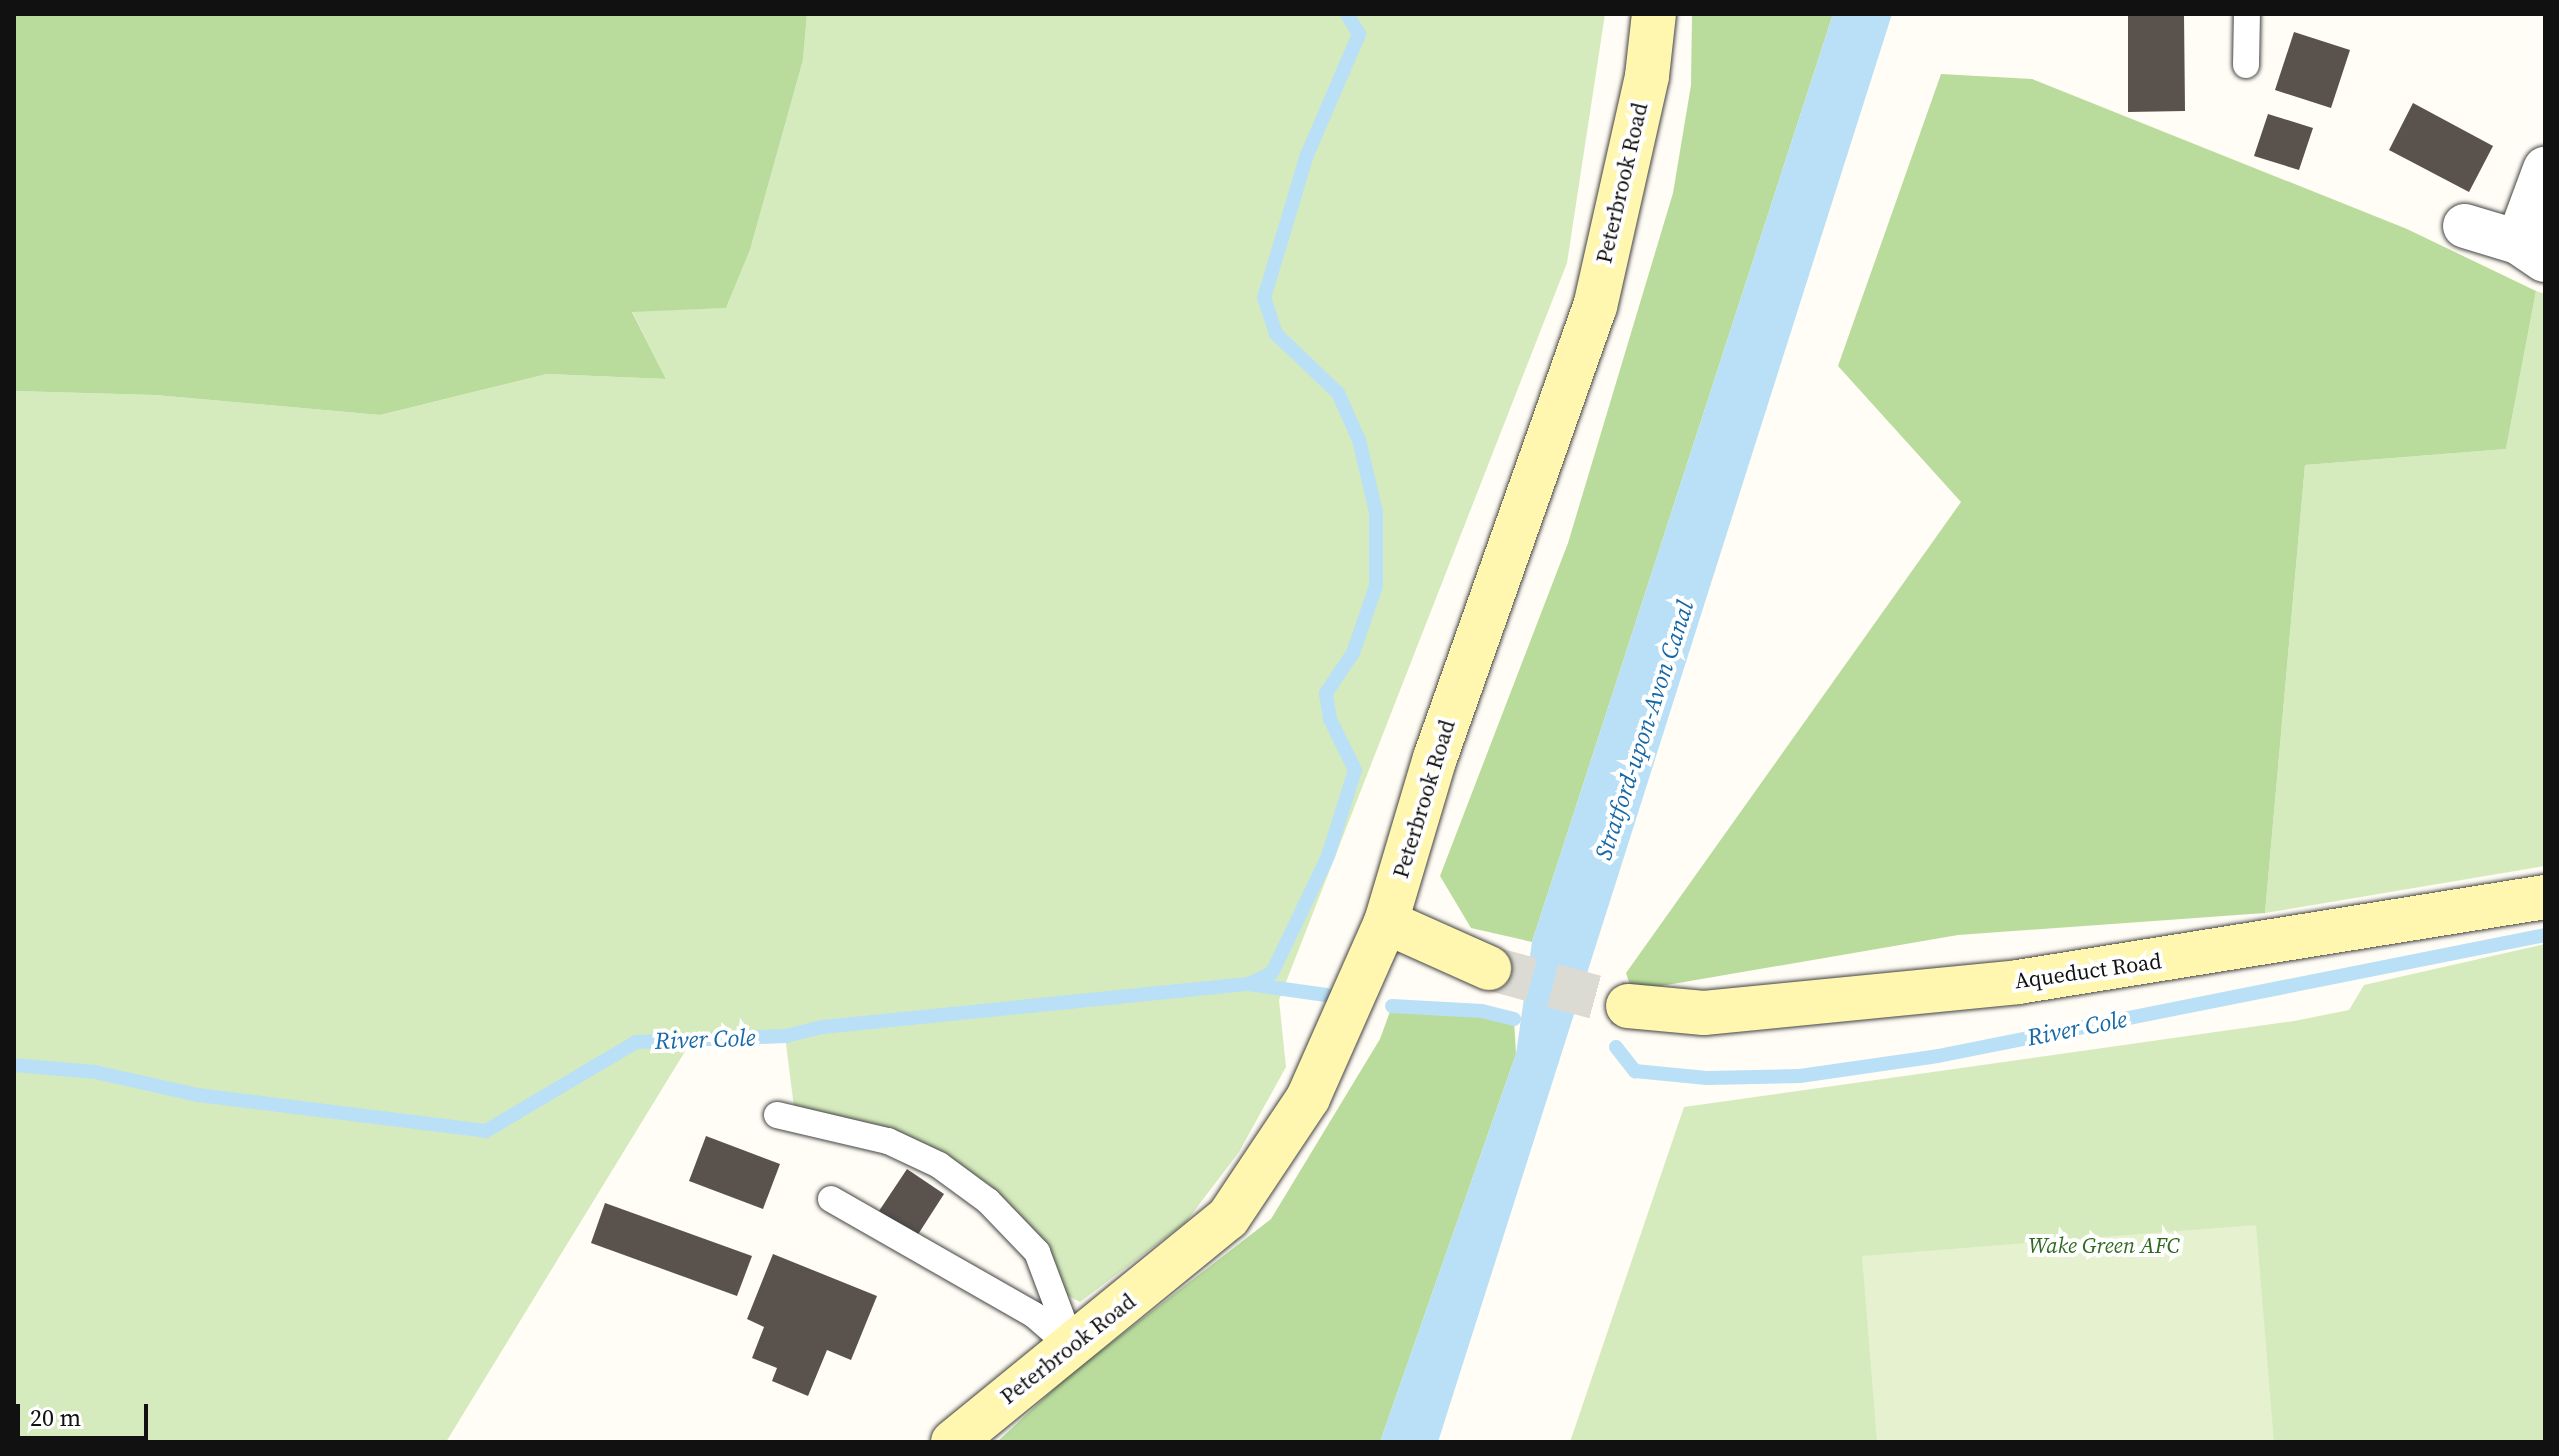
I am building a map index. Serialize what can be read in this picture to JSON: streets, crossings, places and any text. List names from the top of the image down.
{
  "streets": {
    "street": ["Peterbrook Road", "Aqueduct Road"]
  },
  "water": ["Stratford-upon-Avon Canal", "River Cole"],
  "parks": ["Wake Green AFC"],
  "scale_bar": "20 m"
}
